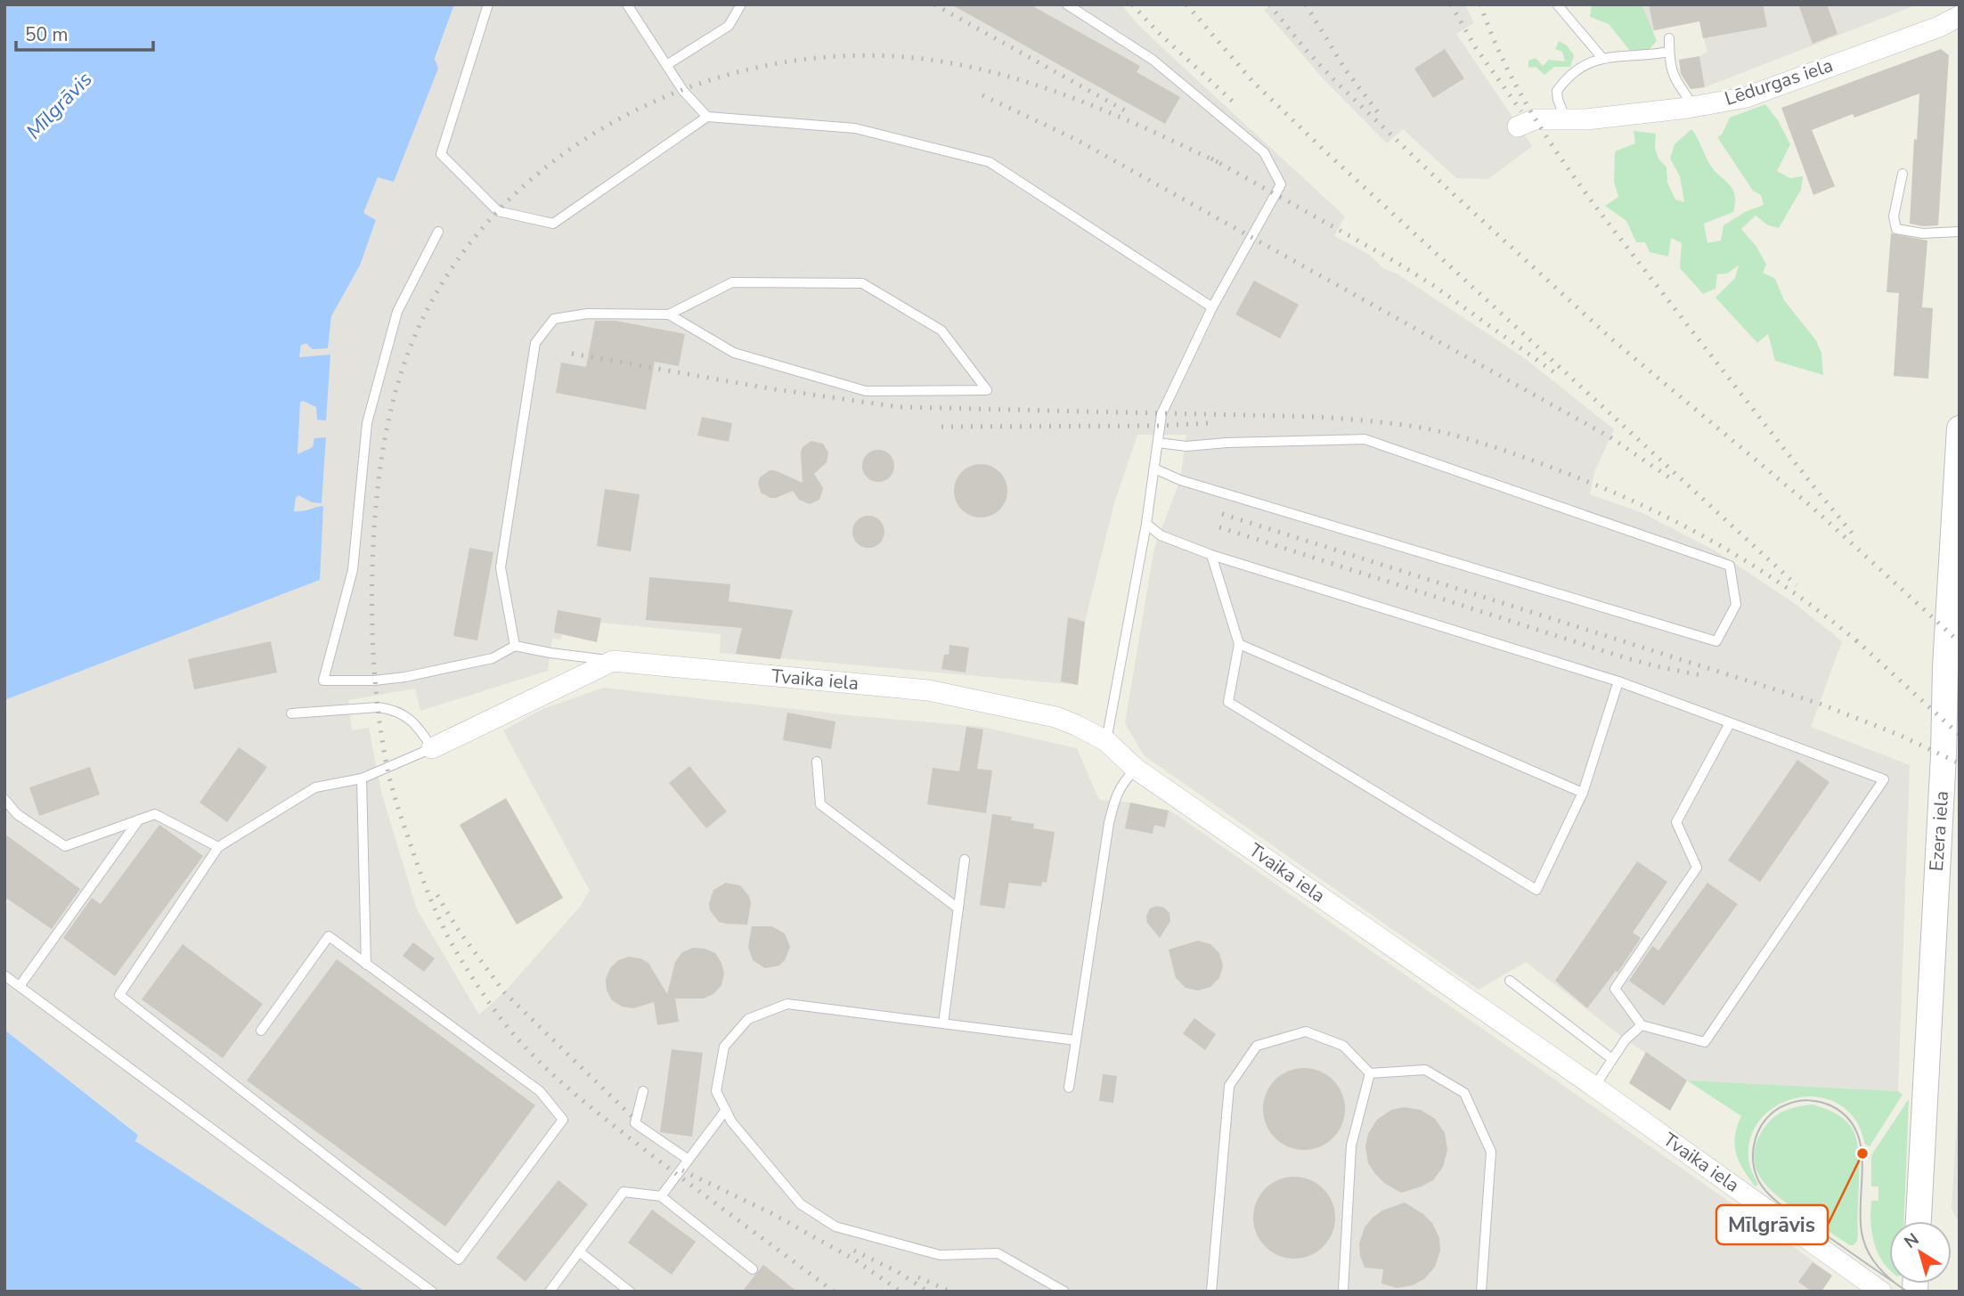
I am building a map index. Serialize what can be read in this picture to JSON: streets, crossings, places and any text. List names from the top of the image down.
{
  "streets": {
    "street": ["Lēdurgas iela", "Tvaika iela", "Ezera iela"]
  },
  "water": ["Mīlgrāvis"],
  "places": ["Mīlgrāvis"],
  "scale_bar": "50 m",
  "north": "top left"
}
